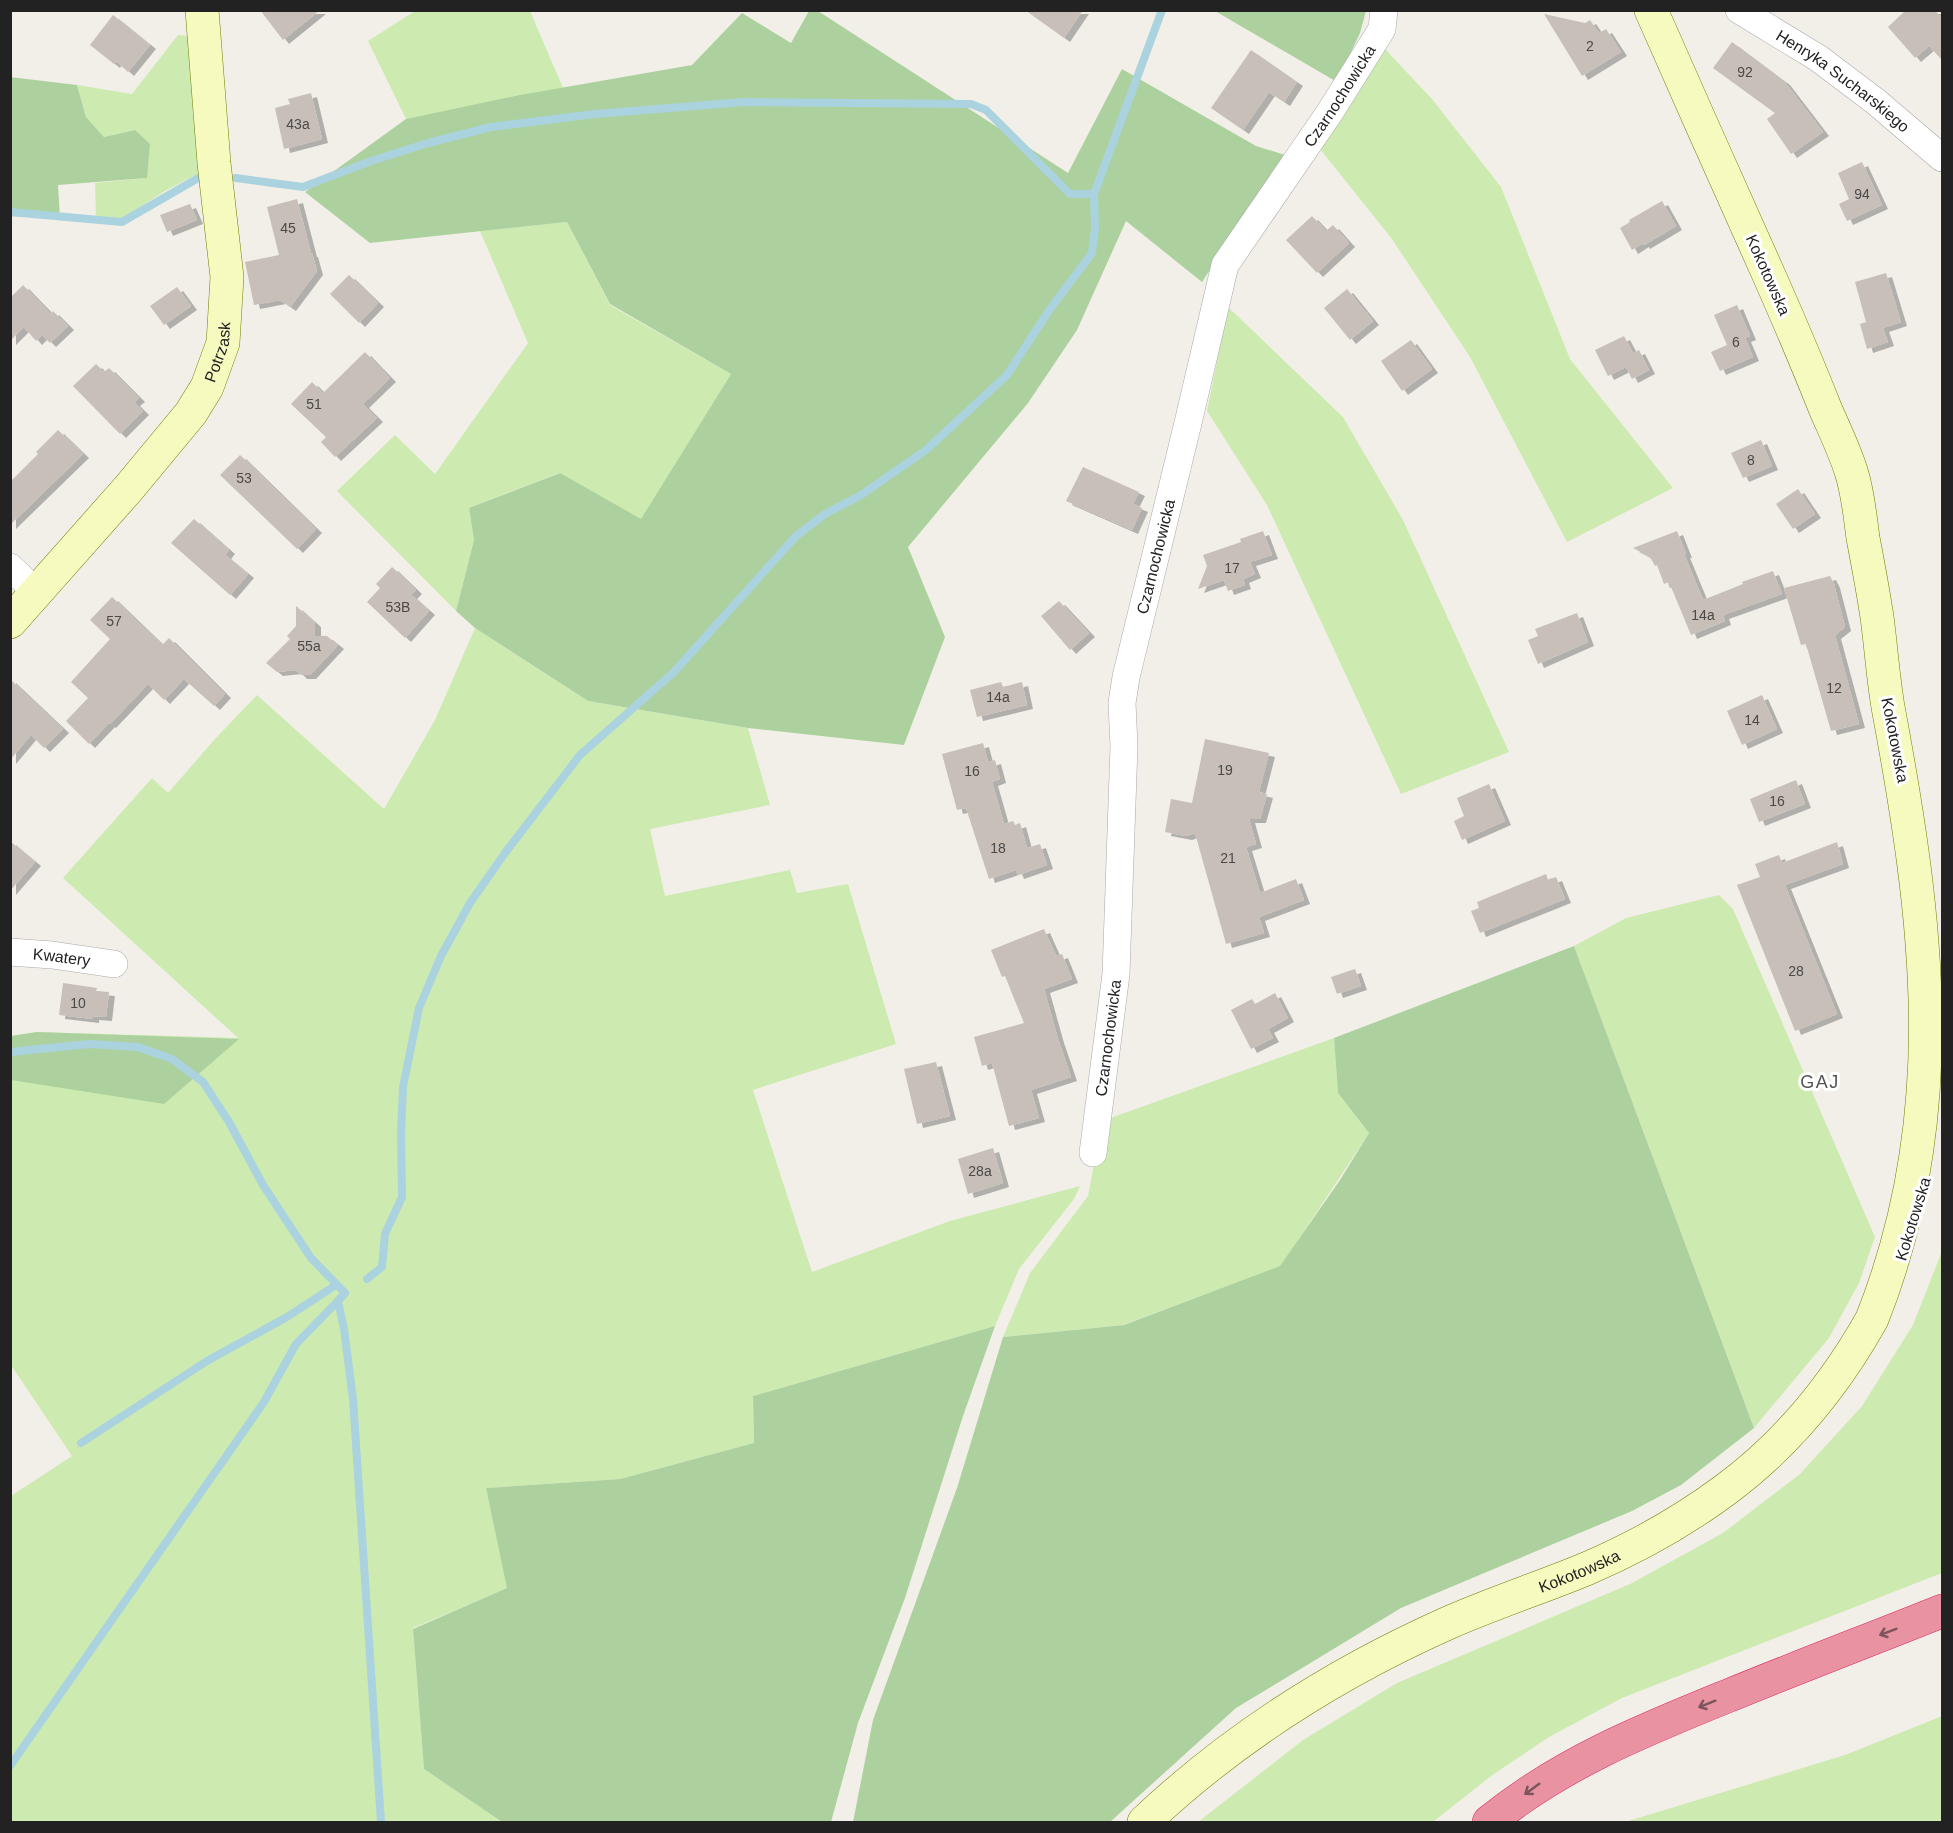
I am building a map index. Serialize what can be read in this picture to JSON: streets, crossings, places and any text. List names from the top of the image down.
{
  "streets": {
    "street": [
      "Henryka Sucharskiego",
      "Czarnochowicka",
      "Kokotowska",
      "Potrzask",
      "Kwatery"
    ]
  },
  "districts": ["GAJ"],
  "house_numbers": [
    "2",
    "92",
    "43a",
    "94",
    "45",
    "6",
    "51",
    "8",
    "53",
    "17",
    "53B",
    "14a",
    "57",
    "55a",
    "12",
    "14a",
    "14",
    "19",
    "16",
    "16",
    "18",
    "21",
    "28",
    "10",
    "28a"
  ]
}
